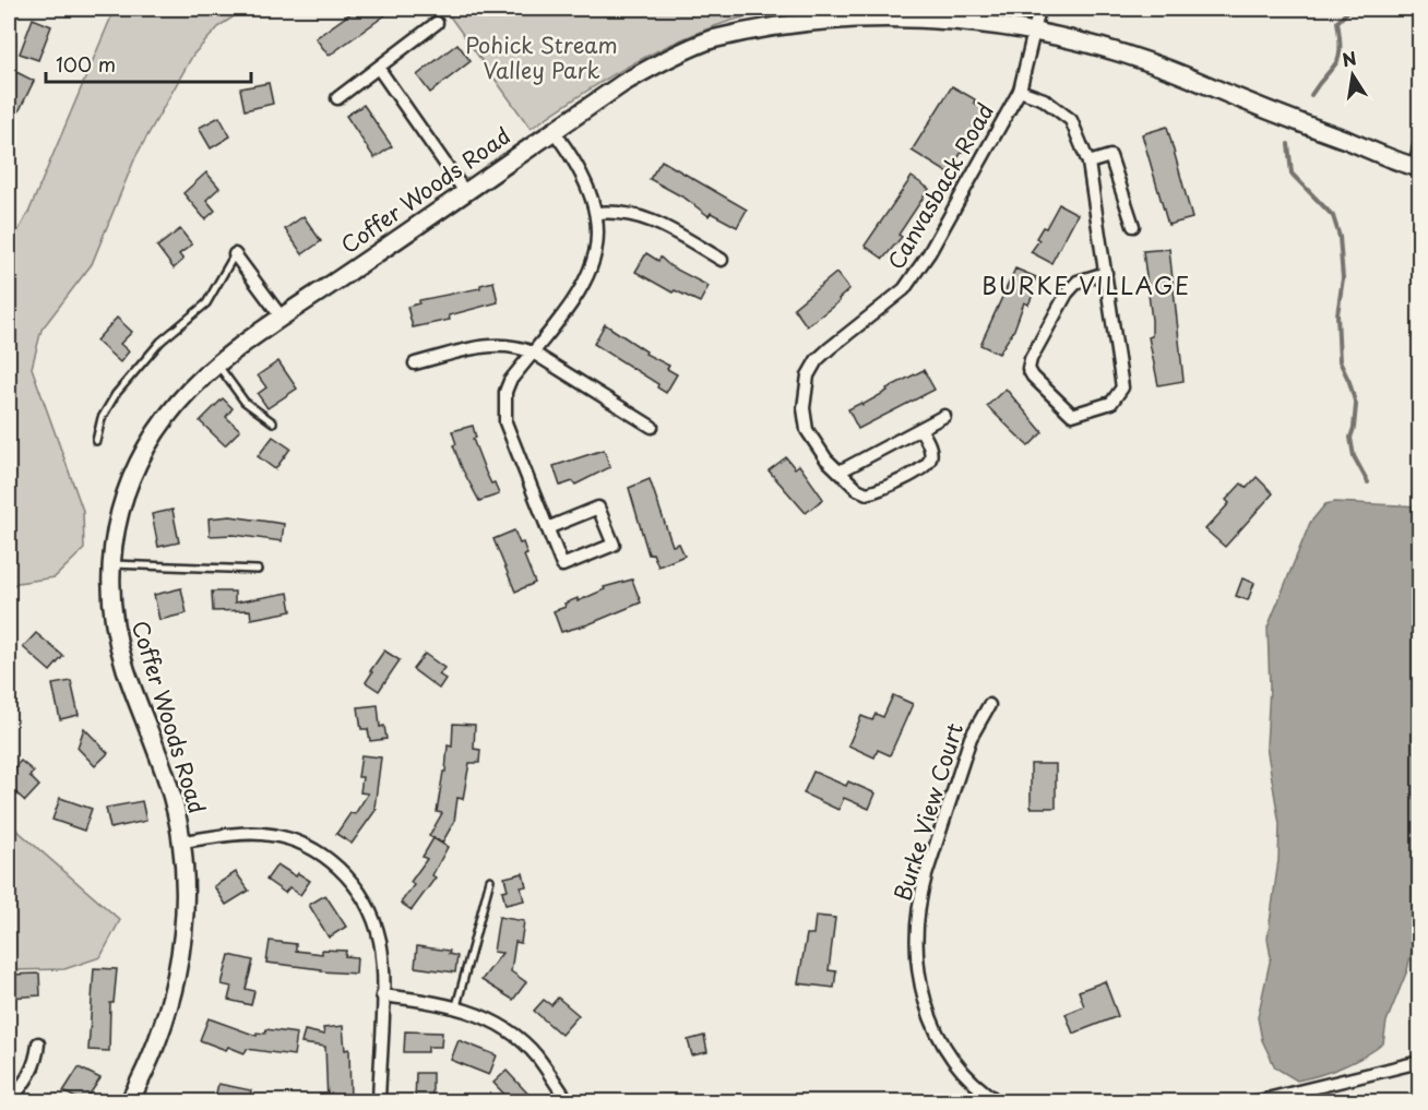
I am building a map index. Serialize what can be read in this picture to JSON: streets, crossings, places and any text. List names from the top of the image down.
{
  "streets": {
    "street": ["Canvasback Road", "Coffer Woods Road", "Burke View Court"]
  },
  "crossings": [
    ["Canvasback Road", "Coffer Woods Road"]
  ],
  "districts": ["BURKE VILLAGE"],
  "parks": ["Pohick Stream Valley Park"],
  "scale_bar": "100 m",
  "north": "top"
}
